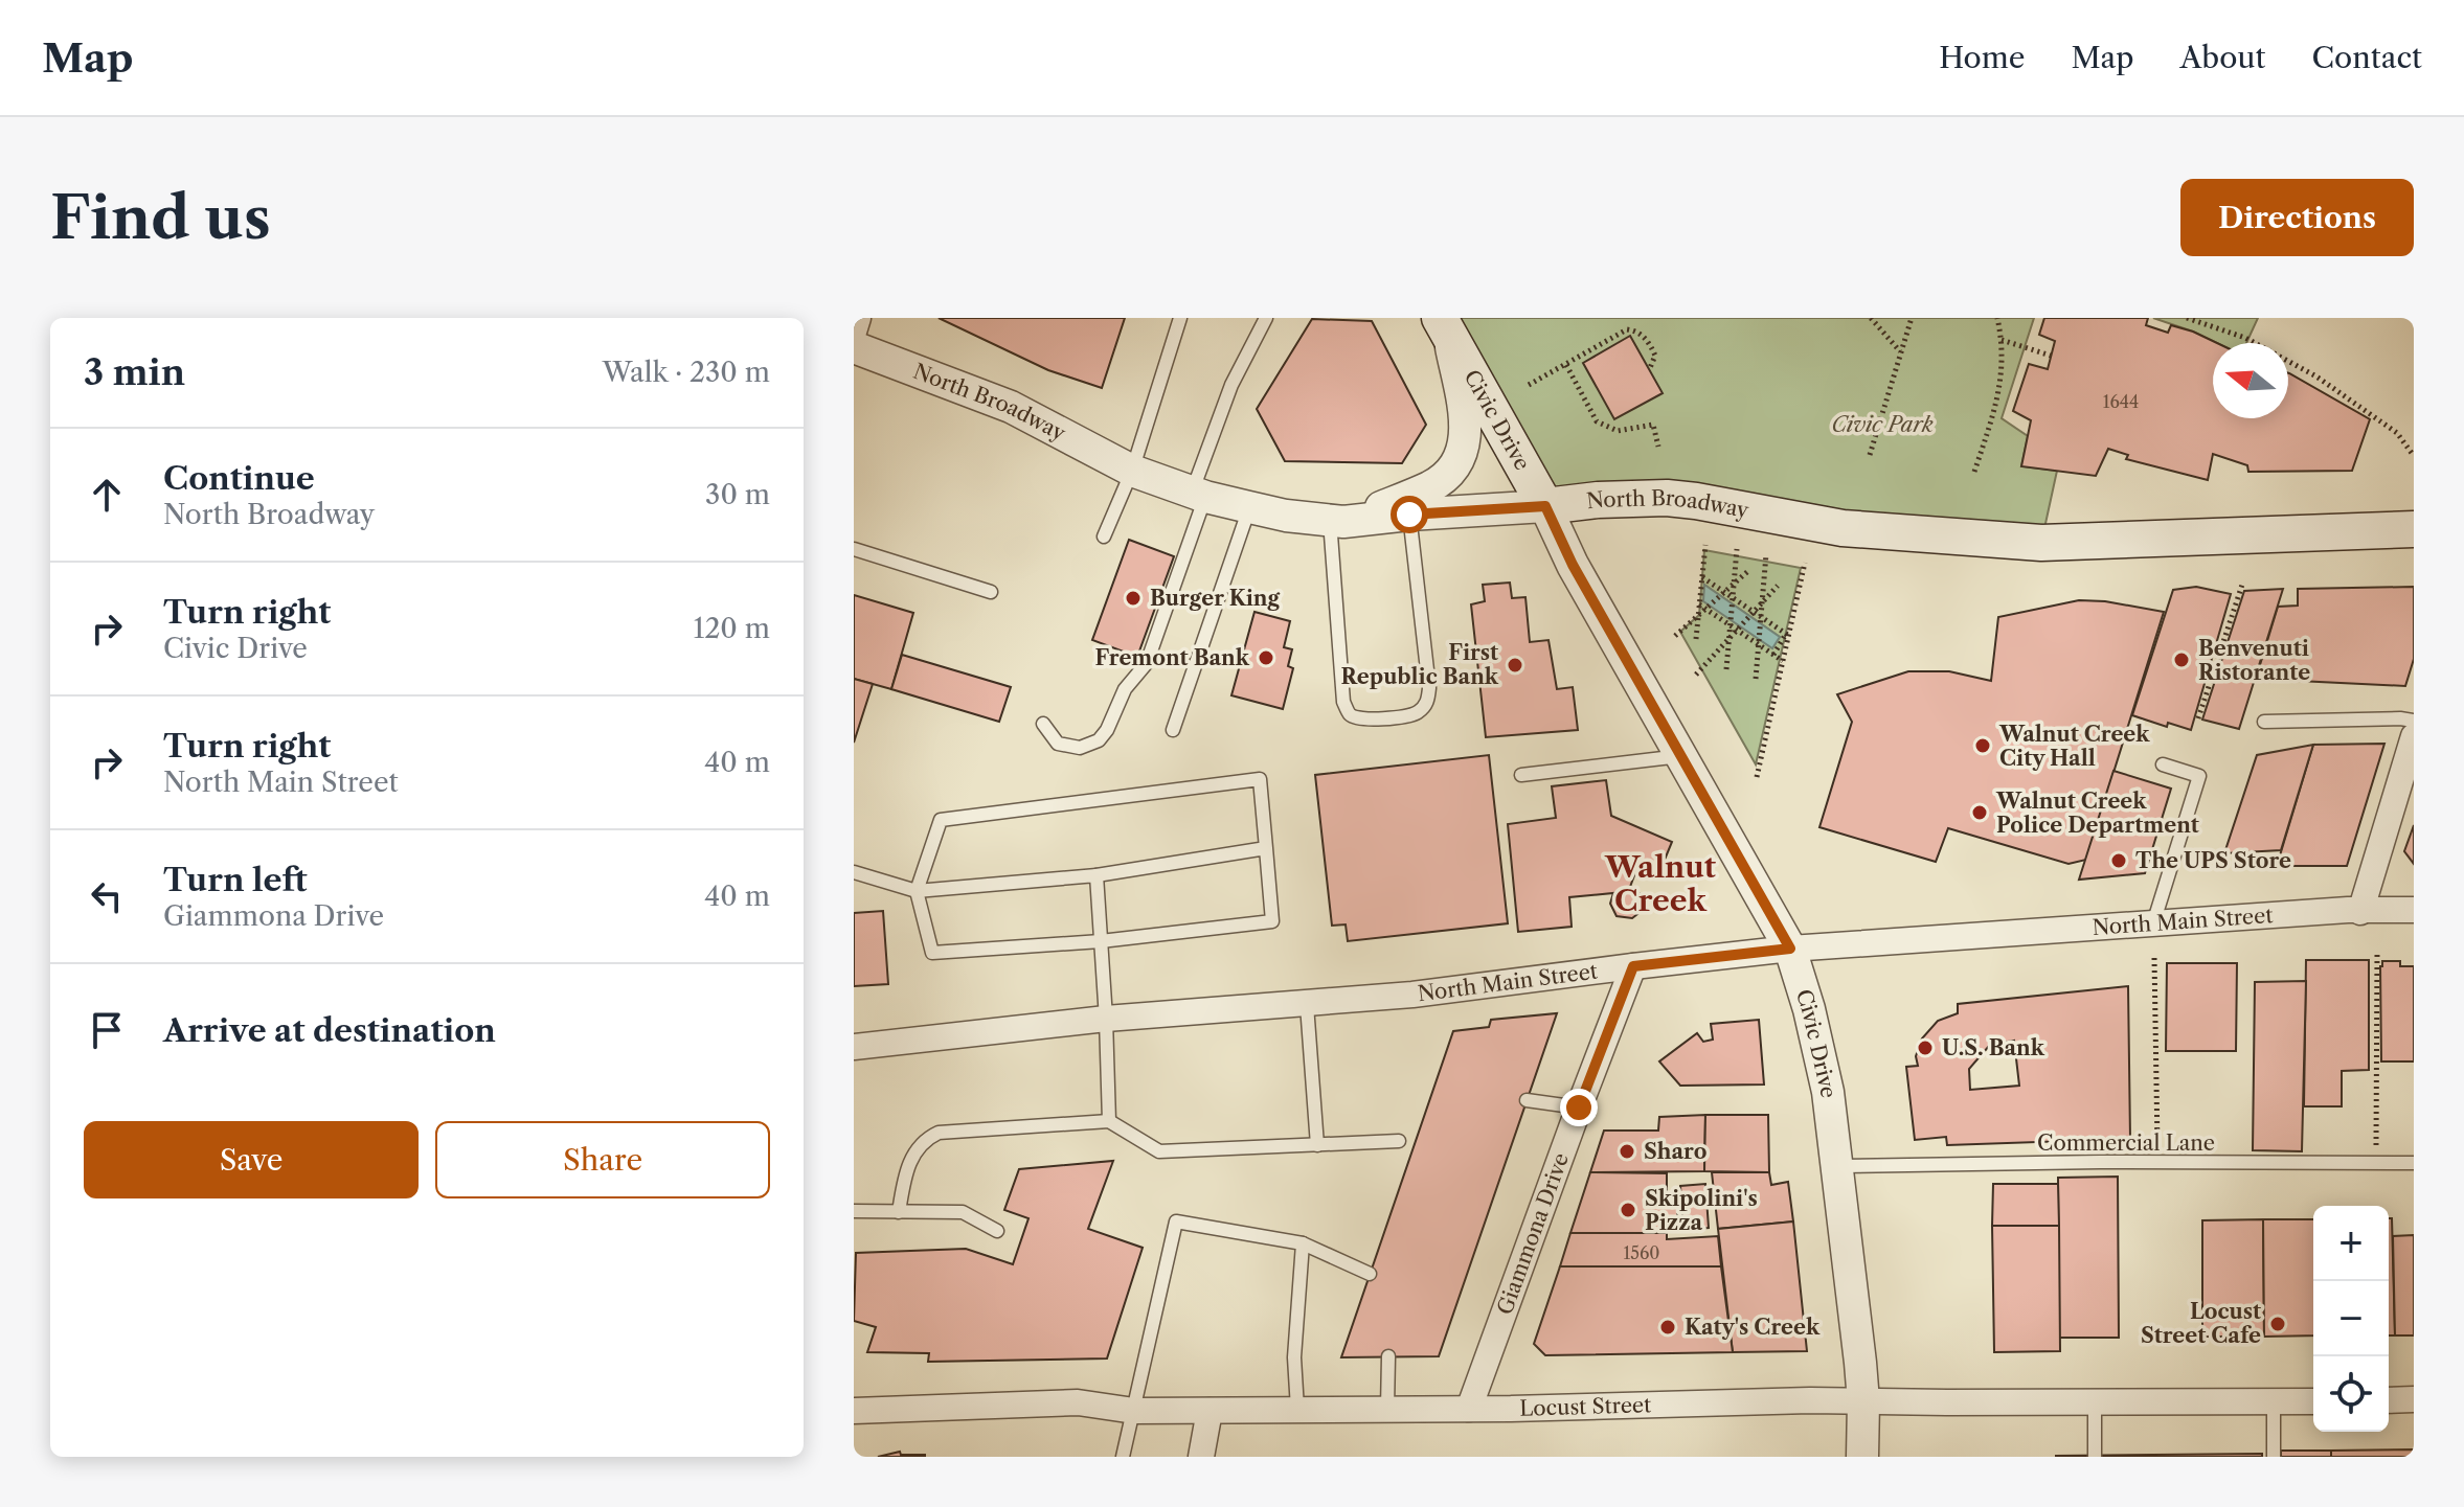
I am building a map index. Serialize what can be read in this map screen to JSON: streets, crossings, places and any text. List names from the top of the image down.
{
  "streets": {
    "main road": ["North Broadway", "Civic Drive"],
    "street": ["North Main Street", "Giammona Drive", "Locust Street"],
    "lane": ["Commercial Lane"]
  },
  "crossings": [
    ["North Broadway", "Civic Drive"],
    ["Civic Drive", "North Main Street"],
    ["Civic Drive", "Commercial Lane"],
    ["Civic Drive", "Locust Street"],
    ["North Main Street", "Giammona Drive"],
    ["Giammona Drive", "Locust Street"]
  ],
  "districts": ["Walnut Creek"],
  "parks": ["Civic Park"],
  "places": [
    "Burger King",
    "Fremont Bank",
    "Benvenuti Ristorante",
    "First Republic Bank",
    "Walnut Creek City Hall",
    "Walnut Creek Police Department",
    "The UPS Store",
    "U.S. Bank",
    "Sharo",
    "Skipolini's Pizza",
    "Locust Street Cafe",
    "Katy's Creek"
  ],
  "house_numbers": ["1644", "1560"],
  "north": "left",
  "page": {
    "header": "Map",
    "nav": [
      "Home",
      "Map",
      "About",
      "Contact"
    ],
    "buttons": [
      "Directions",
      ["Save", "Share"]
    ],
    "title": "Find us",
    "heading": ["3 min", "Walk · 230 m"],
    "list": [
      ["Continue", "North Broadway", "30 m"],
      ["Turn right", "Civic Drive", "120 m"],
      ["Turn right", "North Main Street", "40 m"],
      ["Turn left", "Giammona Drive", "40 m"],
      "Arrive at destination"
    ],
    "map_buttons": ["+", "−"]
  }
}
